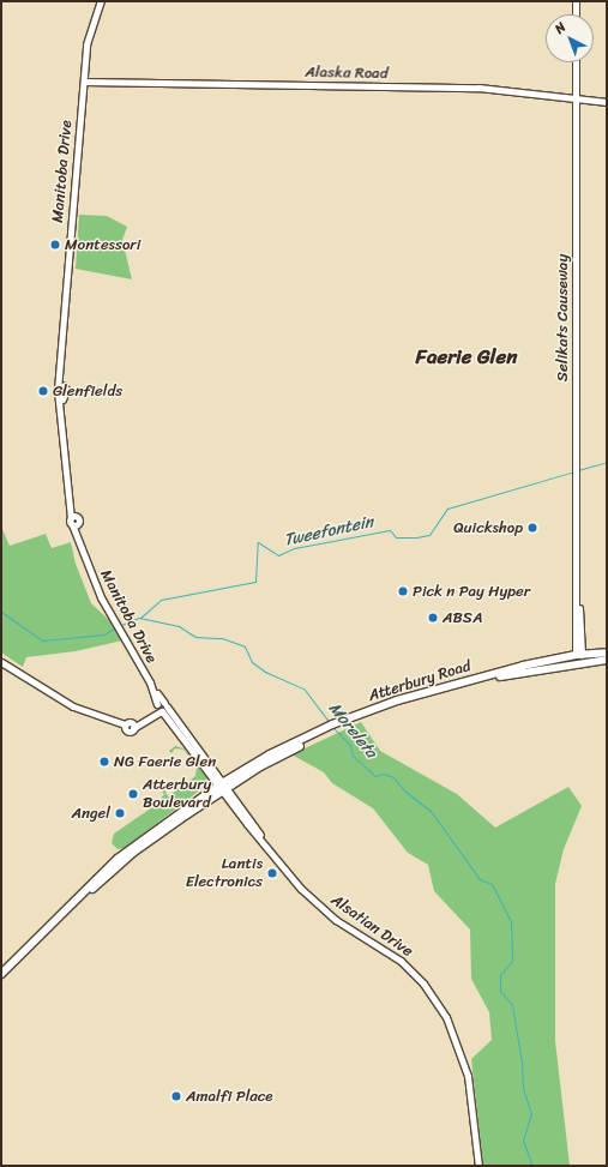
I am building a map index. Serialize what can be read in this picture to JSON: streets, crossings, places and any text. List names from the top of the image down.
{
  "streets": {
    "main road": ["Atterbury Road"],
    "street": [
      "Alaska Road",
      "Manitoba Drive",
      "Selikats Causeway",
      "Alsatian Drive"
    ]
  },
  "crossings": [
    ["Alaska Road", "Manitoba Drive"],
    ["Alaska Road", "Selikats Causeway"],
    ["Manitoba Drive", "Atterbury Road"],
    ["Manitoba Drive", "Alsatian Drive"],
    ["Selikats Causeway", "Atterbury Road"],
    ["Atterbury Road", "Alsatian Drive"]
  ],
  "districts": ["Faerie Glen"],
  "water": ["Tweefontein", "Moreleta"],
  "places": [
    "Montessori",
    "Glenfields",
    "Quickshop",
    "Pick n Pay Hyper",
    "ABSA",
    "NG Faerie Glen",
    "Atterbury Boulevard",
    "Angel",
    "Lantis Electronics",
    "Amalfi Place"
  ],
  "north": "top left"
}
